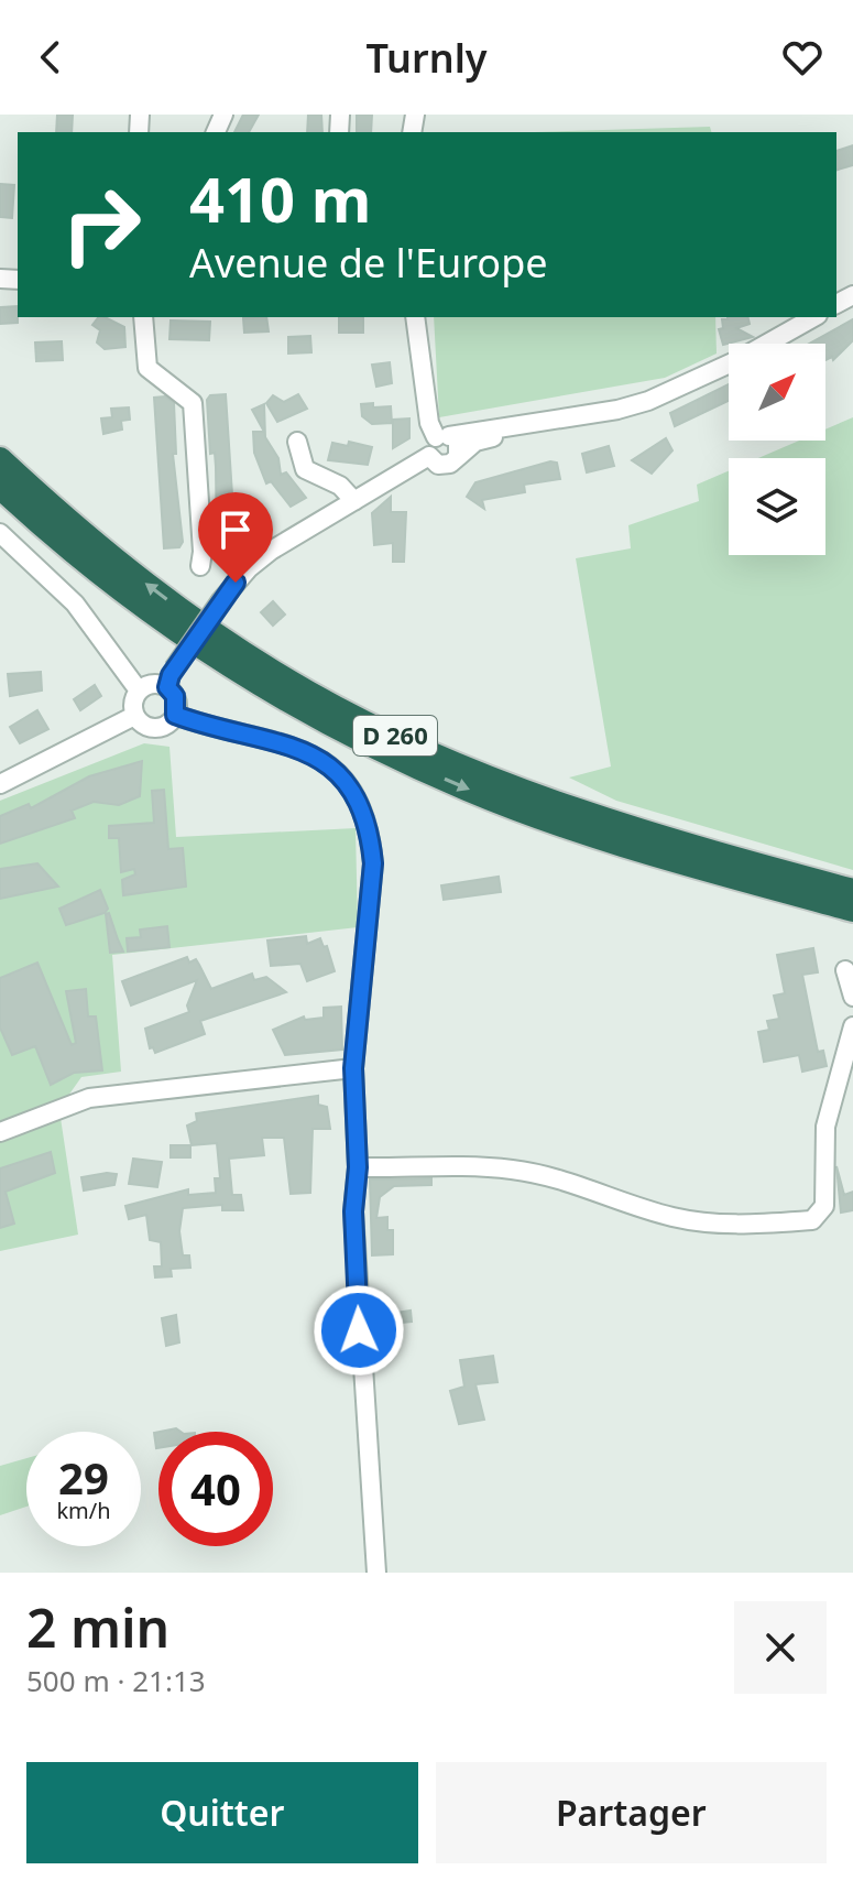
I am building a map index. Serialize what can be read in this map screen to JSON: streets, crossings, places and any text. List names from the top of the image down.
{
  "streets": {
    "highway": ["D 260"]
  },
  "north": "top right",
  "page": {
    "header": "Turnly",
    "turn": ["410 m", "Avenue de l'Europe"],
    "speed": "29 km/h",
    "limit": "40",
    "heading": ["2 min", "500 m · 21:13"],
    "buttons": ["Quitter", "Partager"]
  }
}
